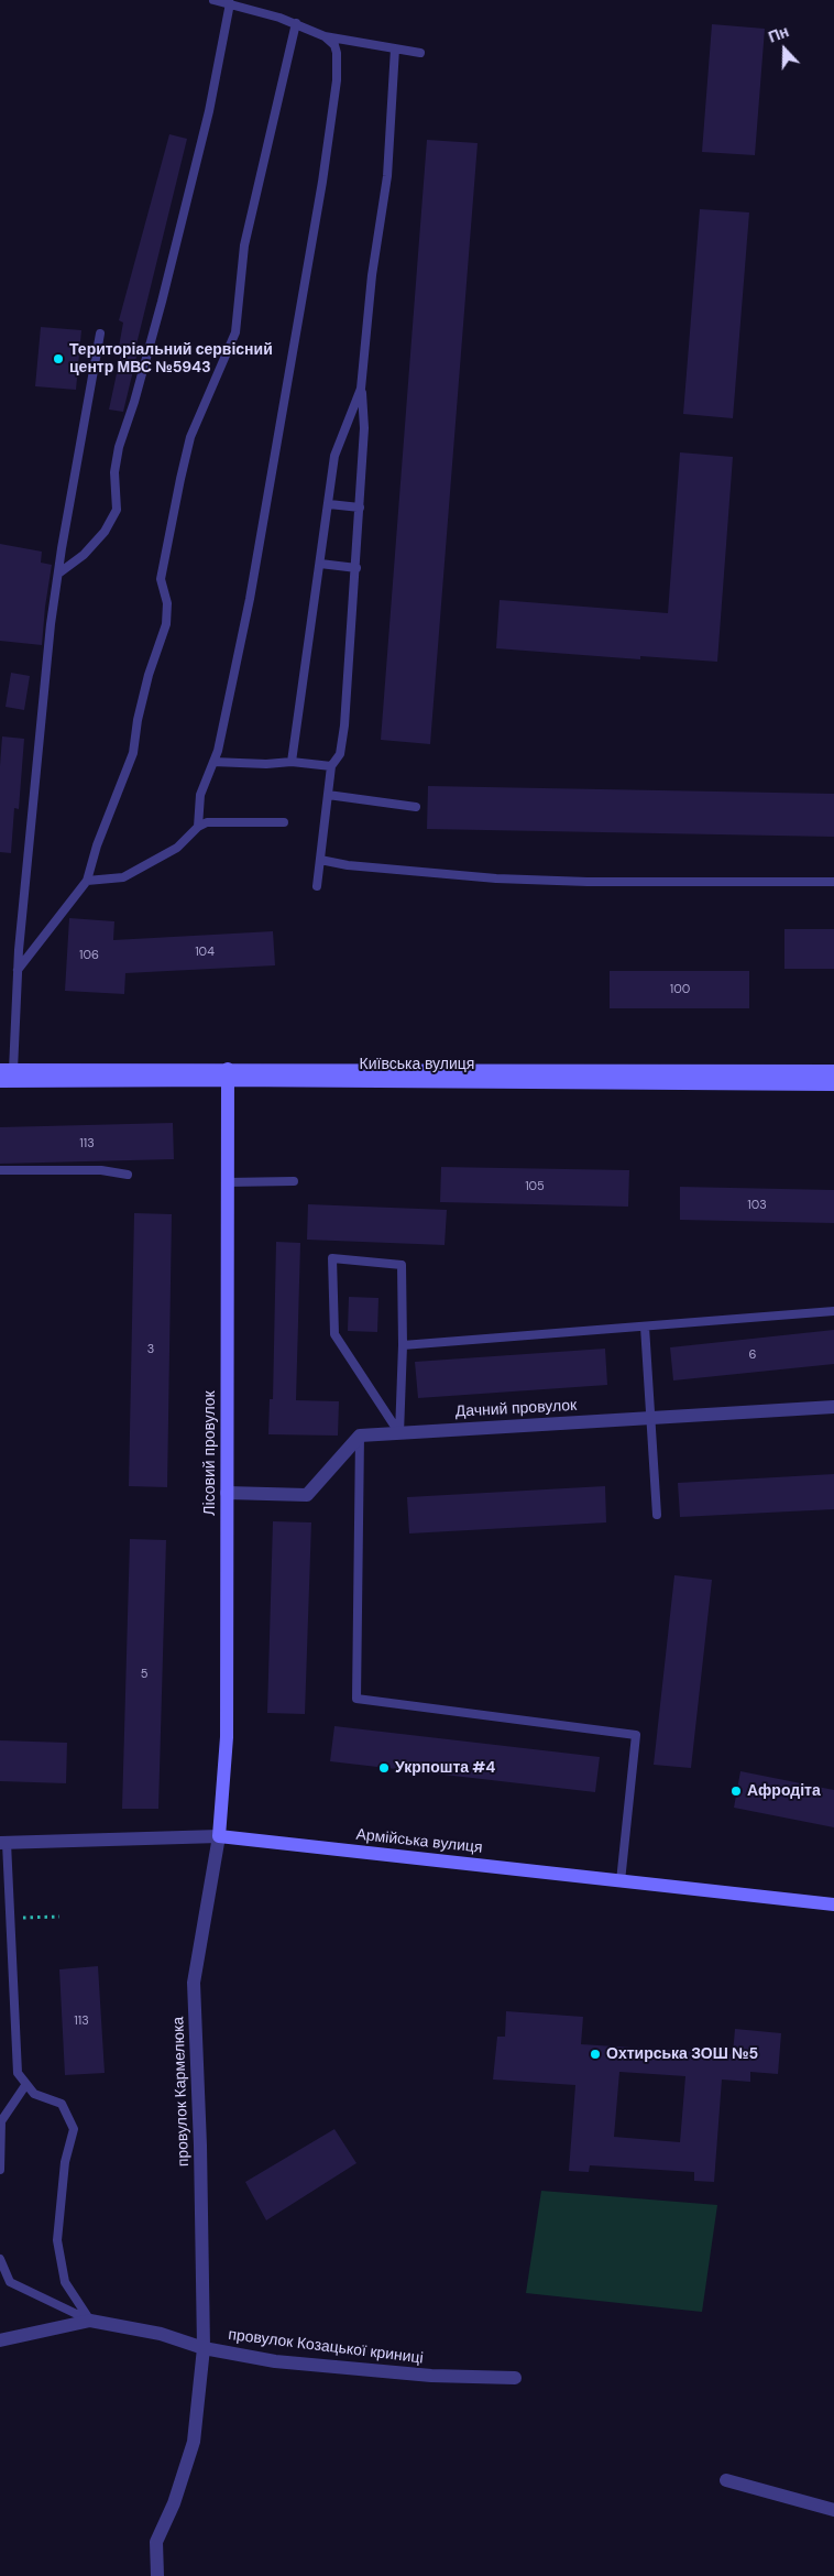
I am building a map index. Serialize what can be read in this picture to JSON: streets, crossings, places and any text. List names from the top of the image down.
{
  "streets": {
    "main road": ["Київська вулиця", "Лісовий провулок", "Армійська вулиця"],
    "street": ["Дачний провулок", "провулок Кармелюка", "провулок Козацької криниці"]
  },
  "crossings": [
    ["Київська вулиця", "Лісовий провулок"],
    ["Лісовий провулок", "Армійська вулиця"],
    ["Лісовий провулок", "провулок Кармелюка"],
    ["Армійська вулиця", "провулок Кармелюка"],
    ["провулок Кармелюка", "провулок Козацької криниці"]
  ],
  "places": [
    "Територіальний сервісний центр МВС №5943",
    "Укрпошта #4",
    "Афродіта",
    "Охтирська ЗОШ №5"
  ],
  "house_numbers": [
    "104",
    "106",
    "100",
    "113",
    "105",
    "103",
    "3",
    "6",
    "5",
    "113"
  ],
  "north": "top"
}
